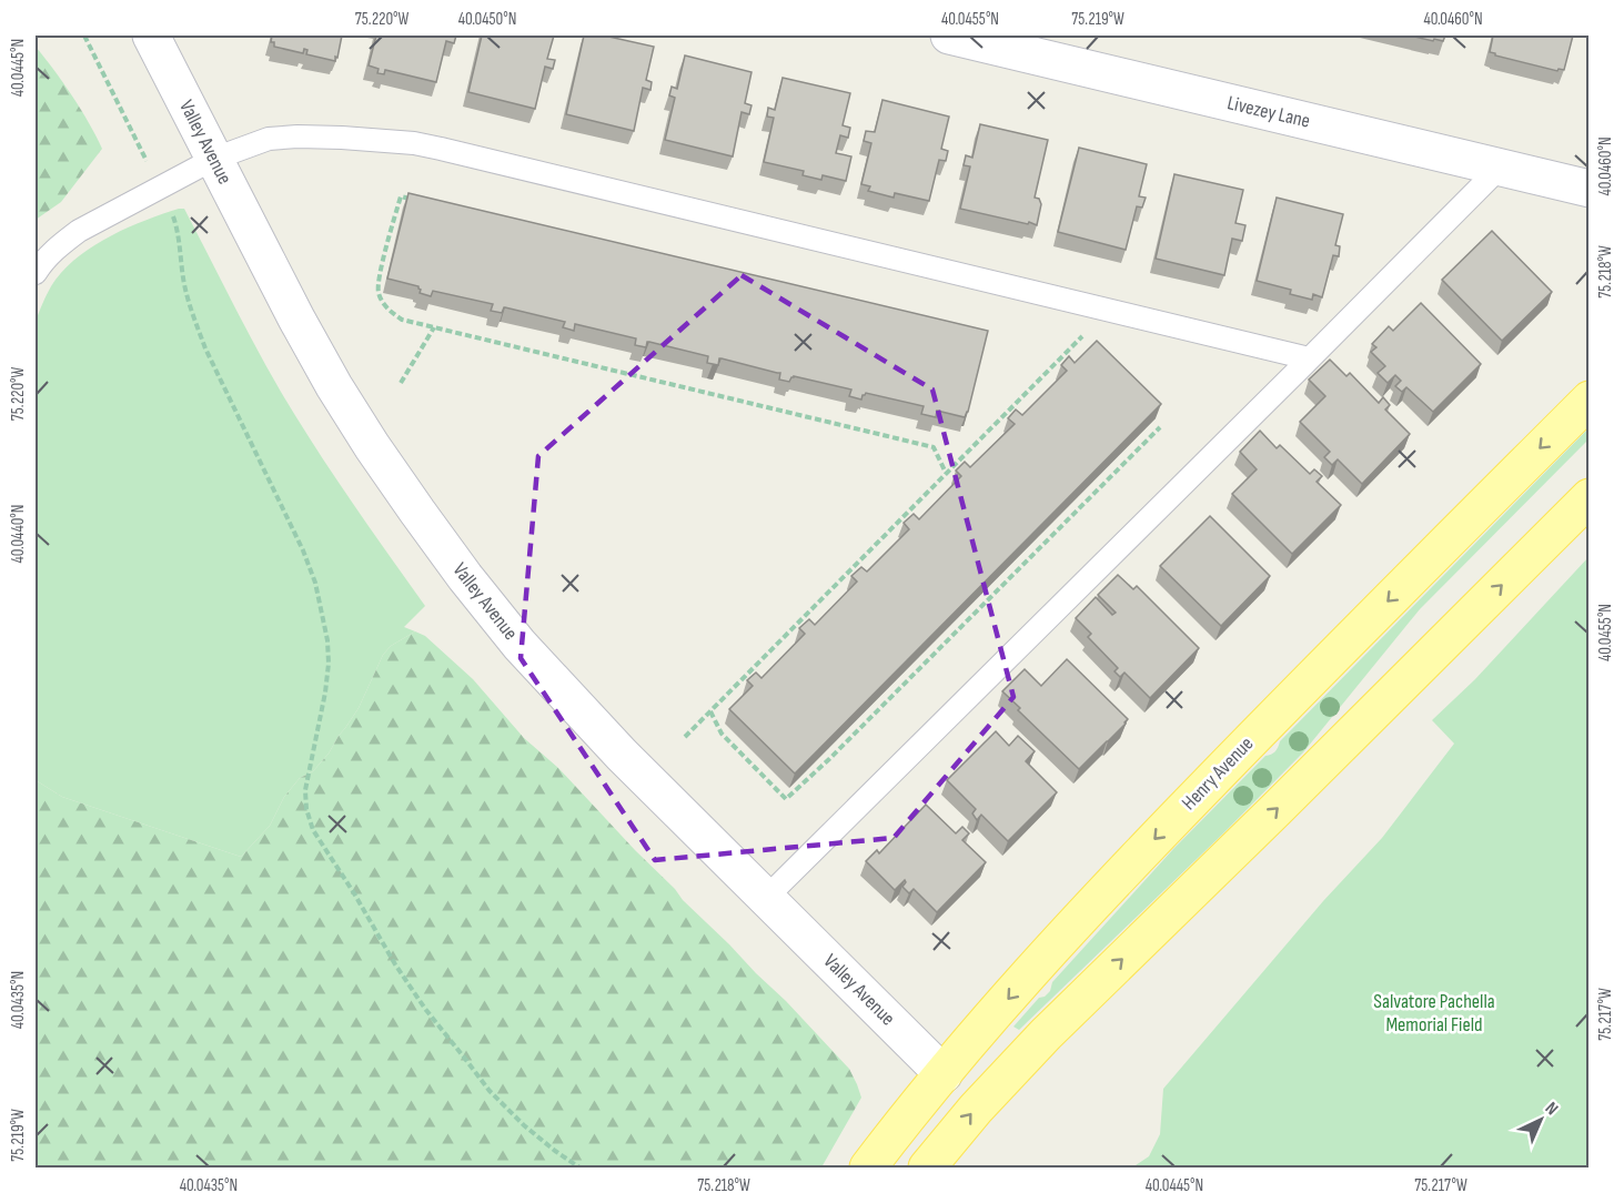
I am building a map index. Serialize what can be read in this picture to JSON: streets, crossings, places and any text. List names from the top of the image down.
{
  "streets": {
    "main road": ["Henry Avenue"],
    "street": ["Livezey Lane", "Valley Avenue"]
  },
  "crossings": [
    ["Valley Avenue", "Henry Avenue"]
  ],
  "parks": ["Salvatore Pachella Memorial Field"],
  "north": "top right",
  "coordinates": [
    "75.220°W",
    "40.0450°N",
    "40.0455°N",
    "75.219°W",
    "40.0460°N",
    "40.0445°N",
    "75.218°W",
    "40.0440°N",
    "40.0435°N",
    "75.217°W"
  ]
}
